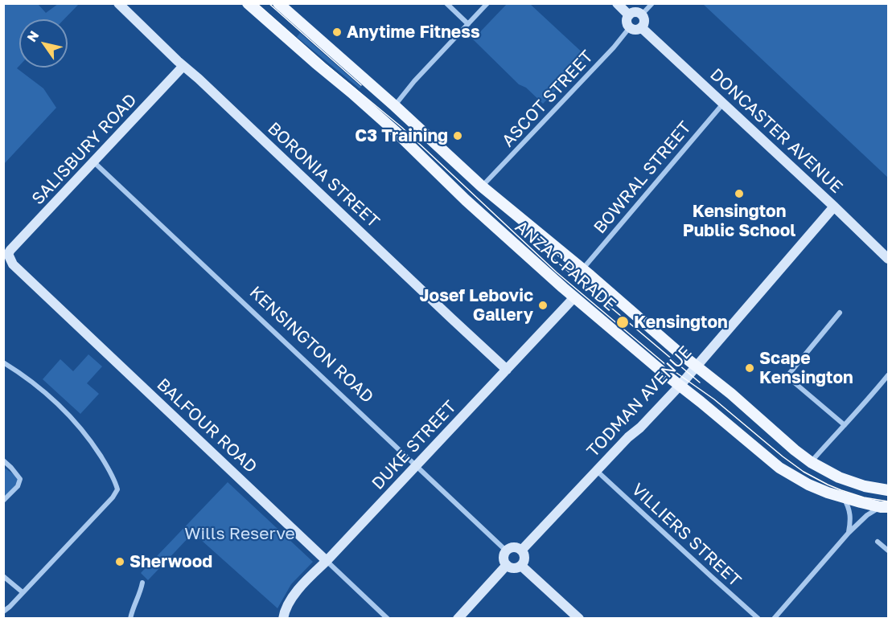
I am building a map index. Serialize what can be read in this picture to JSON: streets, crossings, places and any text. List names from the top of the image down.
{
  "streets": {
    "main road": ["ANZAC PARADE"],
    "street": [
      "ASCOT STREET",
      "DONCASTER AVENUE",
      "SALISBURY ROAD",
      "BORONIA STREET",
      "BOWRAL STREET",
      "KENSINGTON ROAD",
      "TODMAN AVENUE",
      "BALFOUR ROAD",
      "DUKE STREET",
      "VILLIERS STREET"
    ]
  },
  "crossings": [
    ["ASCOT STREET", "DONCASTER AVENUE"],
    ["ASCOT STREET", "ANZAC PARADE"],
    ["DONCASTER AVENUE", "BOWRAL STREET"],
    ["DONCASTER AVENUE", "TODMAN AVENUE"],
    ["SALISBURY ROAD", "BORONIA STREET"],
    ["SALISBURY ROAD", "KENSINGTON ROAD"],
    ["SALISBURY ROAD", "BALFOUR ROAD"],
    ["BORONIA STREET", "DUKE STREET"],
    ["BOWRAL STREET", "ANZAC PARADE"],
    ["ANZAC PARADE", "TODMAN AVENUE"],
    ["ANZAC PARADE", "DUKE STREET"],
    ["KENSINGTON ROAD", "TODMAN AVENUE"],
    ["KENSINGTON ROAD", "DUKE STREET"],
    ["TODMAN AVENUE", "VILLIERS STREET"],
    ["BALFOUR ROAD", "DUKE STREET"]
  ],
  "parks": ["Wills Reserve"],
  "places": [
    "Anytime Fitness",
    "C3 Training",
    "Kensington Public School",
    "Josef Lebovic Gallery",
    "Kensington",
    "Scape Kensington",
    "Sherwood"
  ],
  "north": "top left"
}
